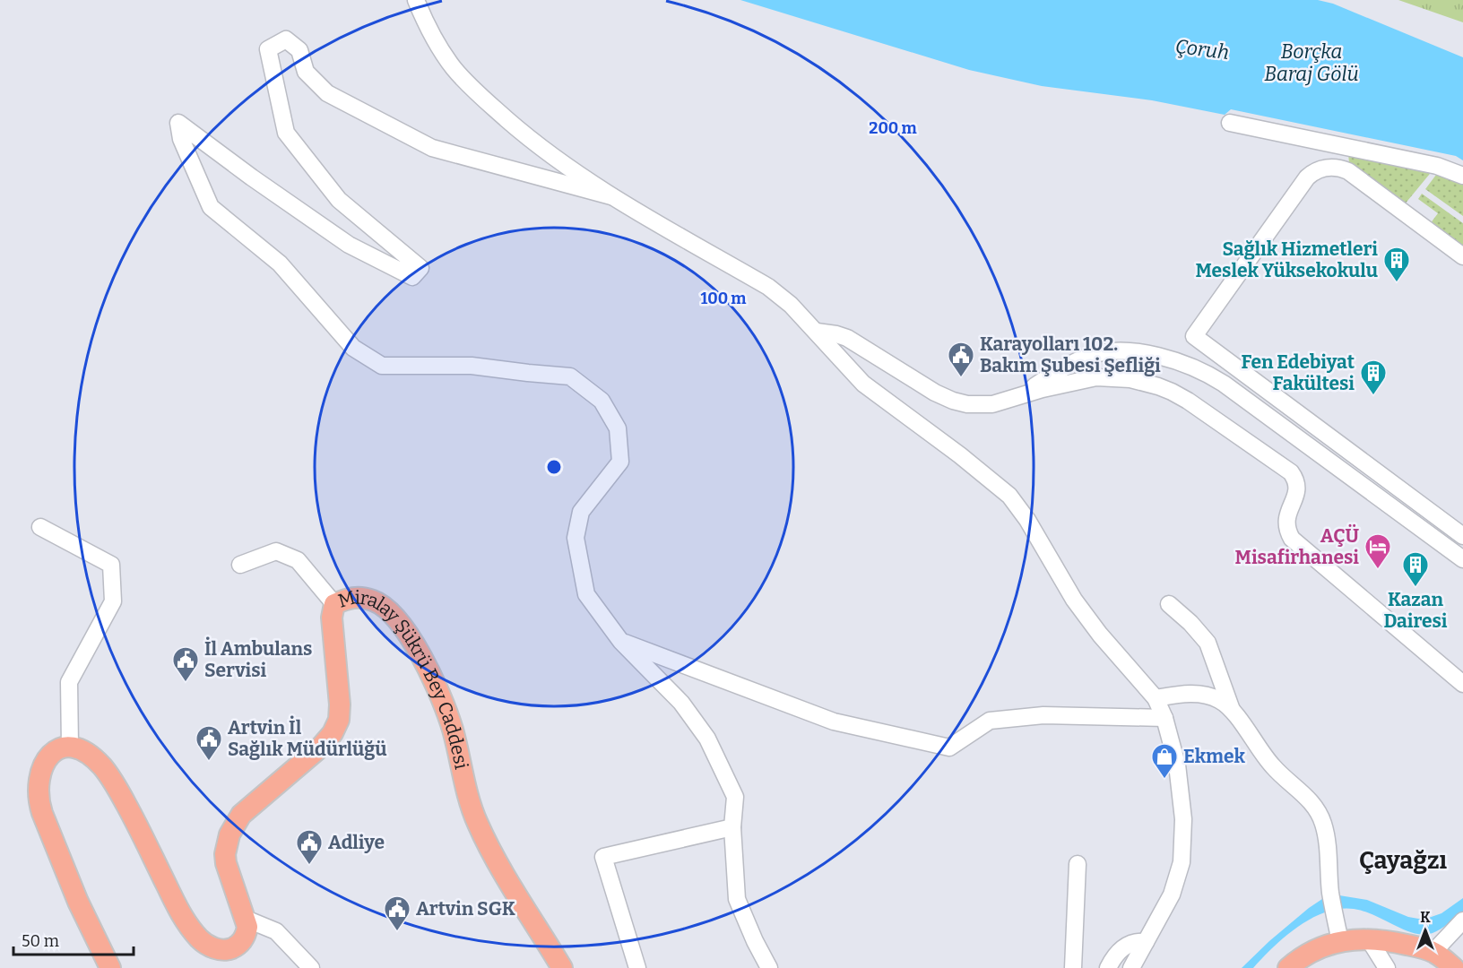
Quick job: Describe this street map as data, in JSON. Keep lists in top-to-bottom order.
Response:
{
  "streets": {
    "main road": ["Miralay Şükrü Bey Caddesi"]
  },
  "districts": ["Çayağzı"],
  "water": ["Çoruh", "Borçka Baraj Gölü"],
  "places": {
    "building": ["Sağlık Hizmetleri Meslek Yüksekokulu", "Fen Edebiyat Fakültesi", "Kazan Dairesi"],
    "public building": [
      "Karayolları 102. Bakım Şubesi Şefliği",
      "İl Ambulans Servisi",
      "Artvin İl Sağlık Müdürlüğü",
      "Adliye",
      "Artvin SGK"
    ],
    "hotel": ["AÇÜ Misafirhanesi"],
    "shop": ["Ekmek"]
  },
  "scale_bar": "50 m",
  "north": "top",
  "rings": ["200 m", "100 m"]
}
